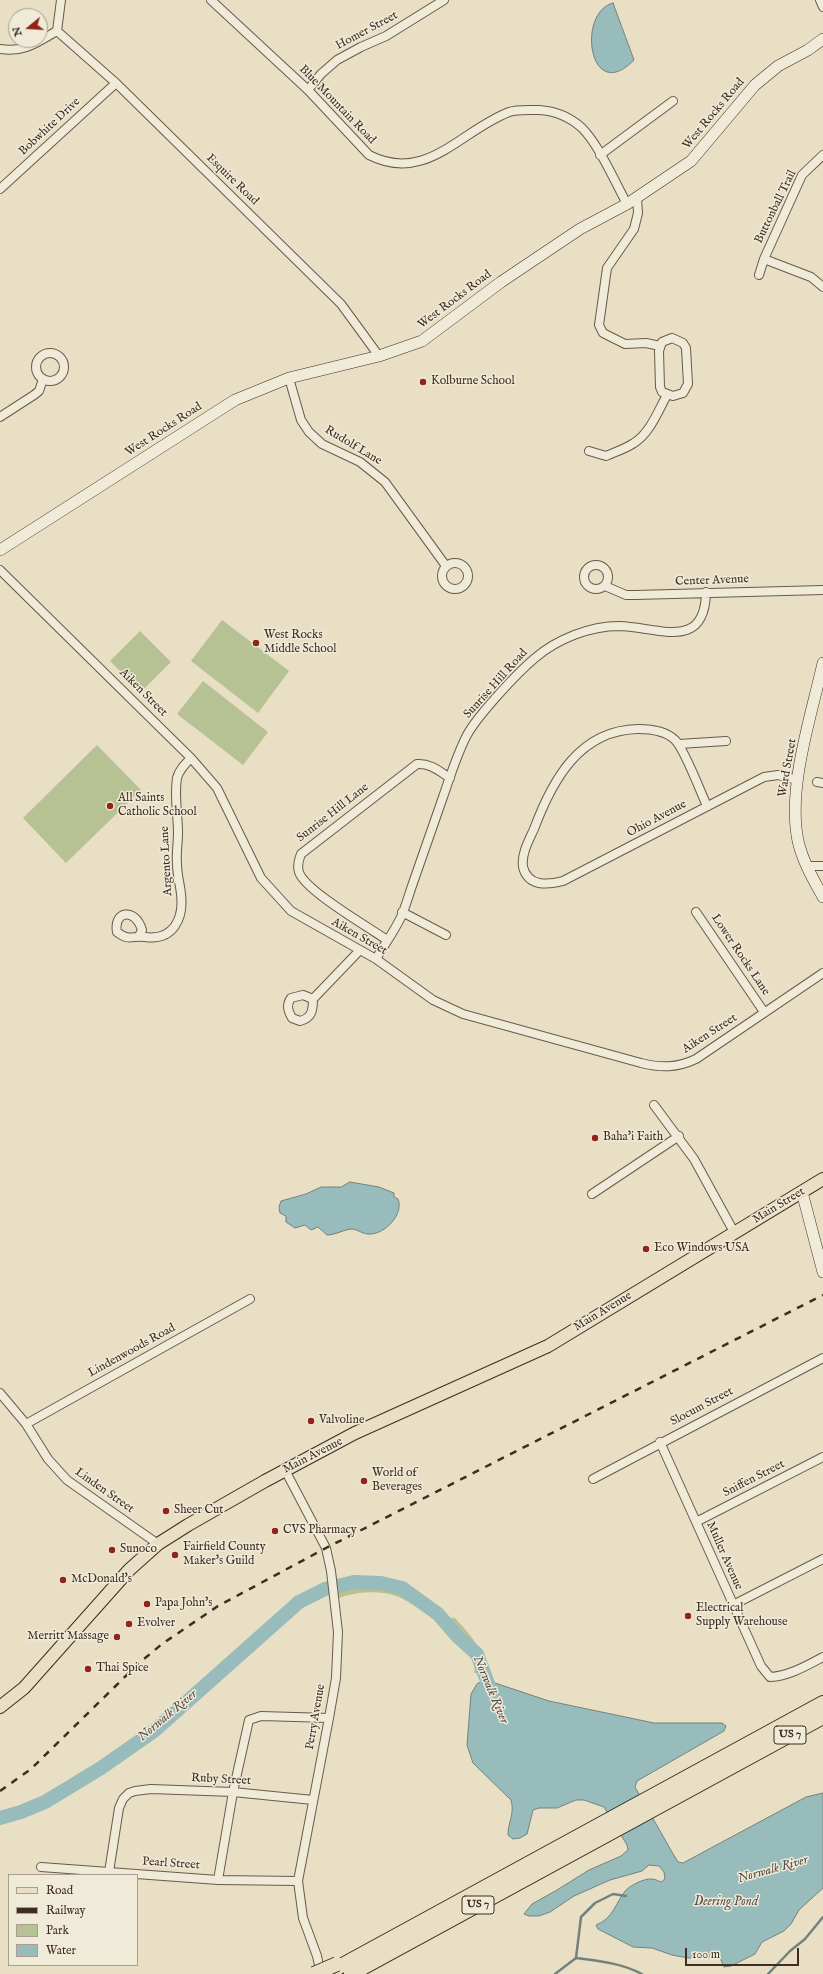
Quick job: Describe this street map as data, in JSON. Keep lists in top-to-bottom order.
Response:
{
  "streets": {
    "highway": ["US 7"],
    "main road": [
      "West Rocks Road",
      "Ward Street",
      "Main Street",
      "Main Avenue"
    ],
    "street": [
      "Homer Street",
      "Blue Mountain Road",
      "Bobwhite Drive",
      "Esquire Road",
      "Buttonball Trail",
      "Rudolf Lane",
      "Center Avenue",
      "Sunrise Hill Road",
      "Aiken Street",
      "Sunrise Hill Lane",
      "Ohio Avenue",
      "Argento Lane",
      "Lower Rocks Lane",
      "Lindenwoods Road",
      "Slocum Street",
      "Sniffen Street",
      "Linden Street",
      "Muller Avenue",
      "Perry Avenue",
      "Ruby Street",
      "Pearl Street"
    ]
  },
  "crossings": [
    ["Homer Street", "Blue Mountain Road"],
    ["Blue Mountain Road", "West Rocks Road"],
    ["West Rocks Road", "Esquire Road"],
    ["West Rocks Road", "Rudolf Lane"],
    ["Bobwhite Drive", "Esquire Road"],
    ["Center Avenue", "Sunrise Hill Road"],
    ["Sunrise Hill Road", "Aiken Street"],
    ["Sunrise Hill Road", "Sunrise Hill Lane"],
    ["Aiken Street", "Argento Lane"],
    ["Aiken Street", "Lower Rocks Lane"],
    ["Ward Street", "Ohio Avenue"],
    ["Main Street", "Main Avenue"],
    ["Main Avenue", "Linden Street"],
    ["Main Avenue", "Perry Avenue"],
    ["Lindenwoods Road", "Linden Street"],
    ["Slocum Street", "Muller Avenue"],
    ["Sniffen Street", "Muller Avenue"],
    ["Perry Avenue", "Ruby Street"],
    ["Perry Avenue", "Pearl Street"],
    ["Ruby Street", "Pearl Street"]
  ],
  "water": ["Norwalk River", "Deering Pond"],
  "places": [
    "Kolburne School",
    "West Rocks Middle School",
    "All Saints Catholic School",
    "Baha'i Faith",
    "Eco Windows USA",
    "Valvoline",
    "World of Beverages",
    "Sheer Cut",
    "CVS Pharmacy",
    "Sunoco",
    "Fairfield County Maker's Guild",
    "McDonald's",
    "Papa John's",
    "Electrical Supply Warehouse",
    "Evolver",
    "Merritt Massage",
    "Thai Spice"
  ],
  "legend": [
    "Road",
    "Railway",
    "Park",
    "Water"
  ],
  "scale_bar": "100 m",
  "north": "left"
}
